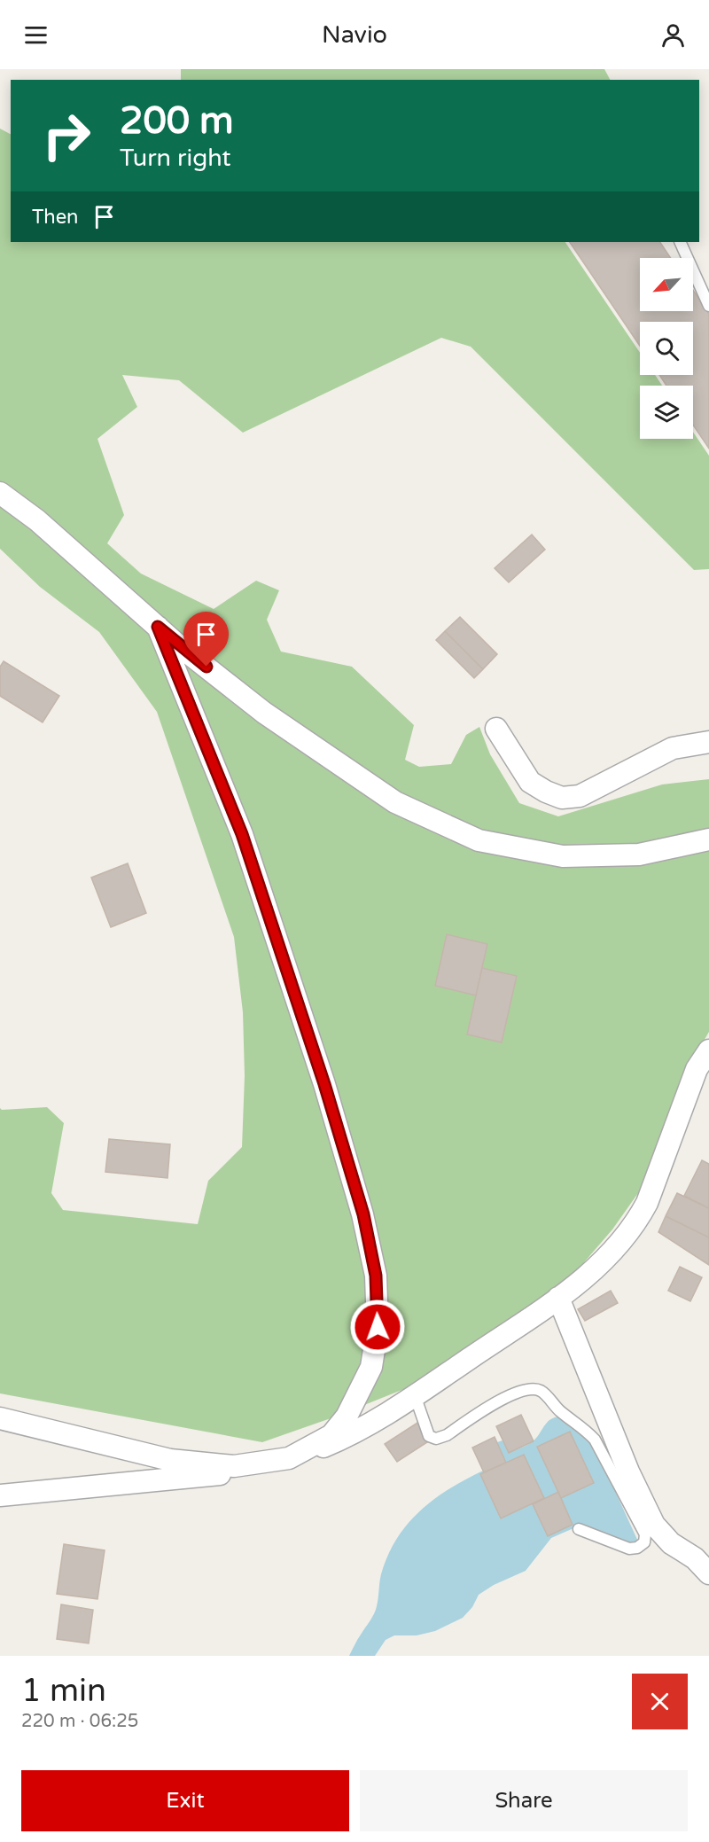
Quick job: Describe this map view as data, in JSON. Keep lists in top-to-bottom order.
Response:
{
  "north": "bottom left",
  "page": {
    "header": "Navio",
    "turn": ["200 m", "Turn right"],
    "then": "Then",
    "heading": ["1 min", "220 m · 06:25"],
    "buttons": ["Exit", "Share"]
  }
}
